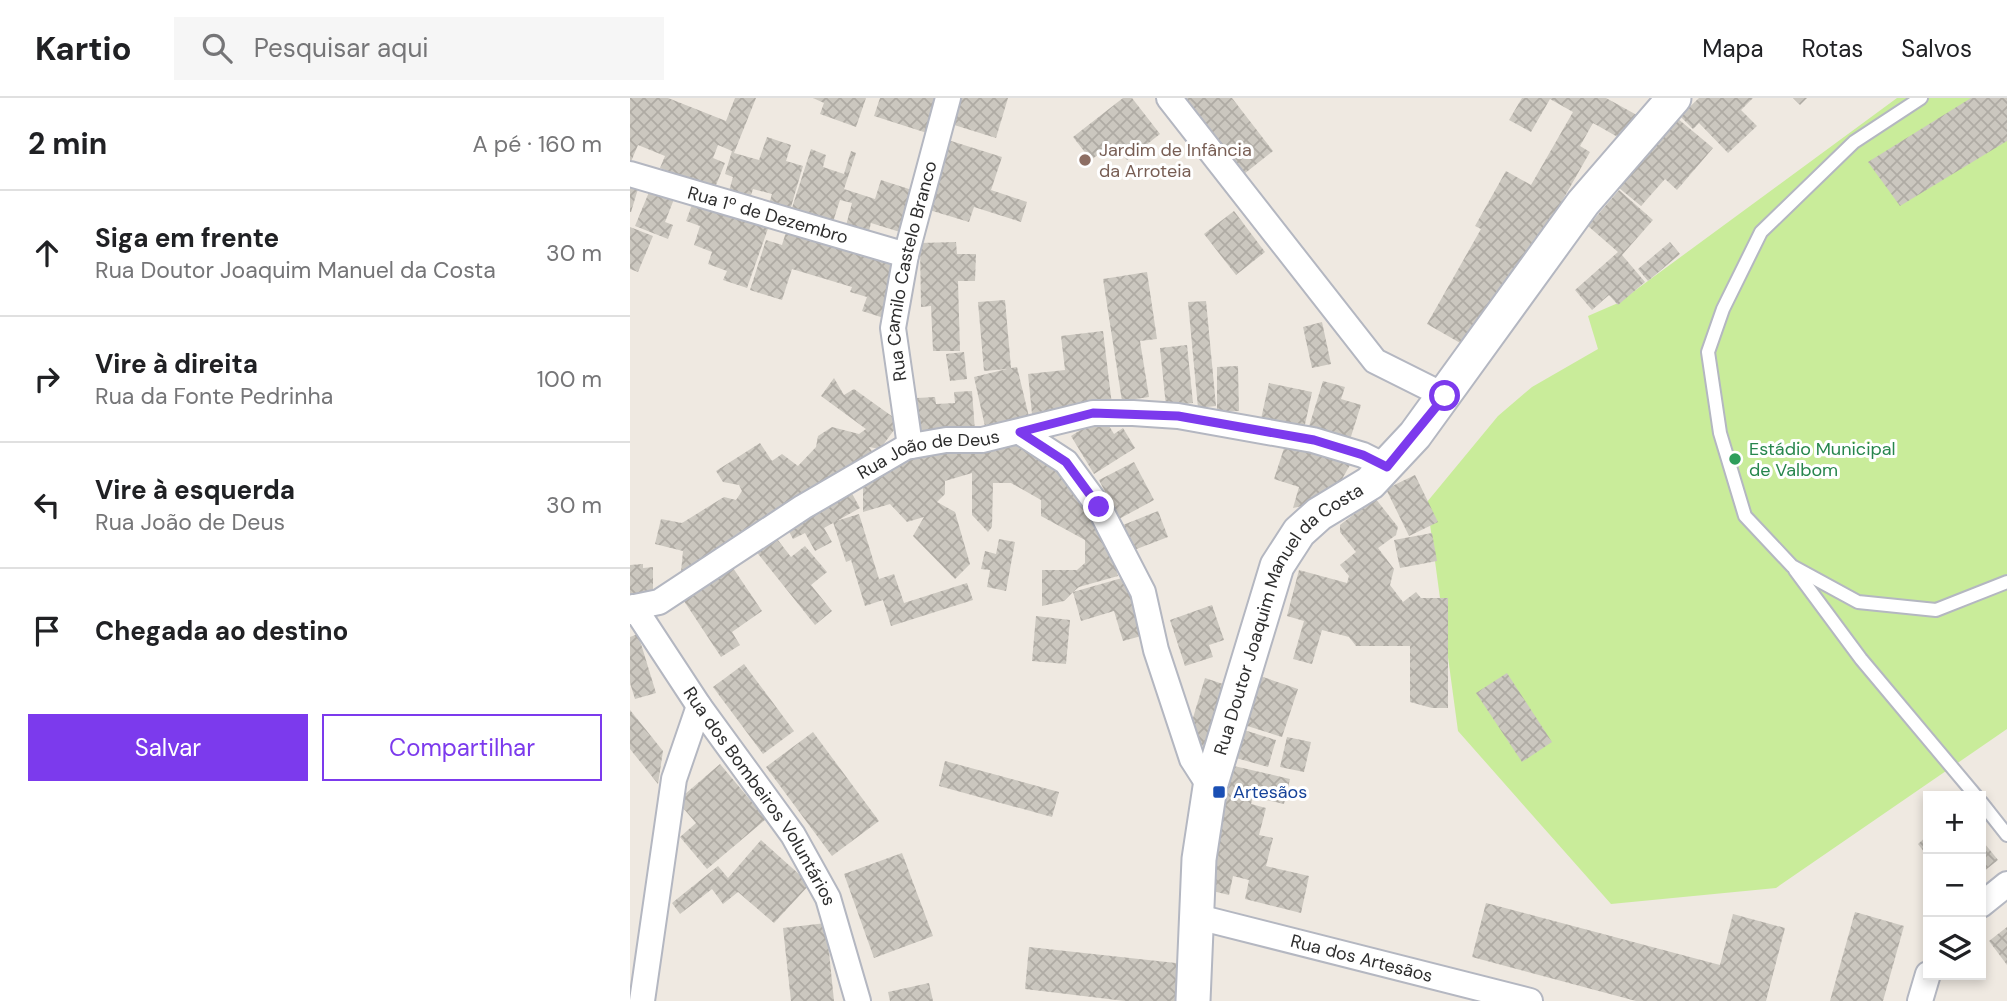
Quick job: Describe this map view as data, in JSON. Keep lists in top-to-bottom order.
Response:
{
  "streets": {
    "street": [
      "Rua 1º de Dezembro",
      "Rua Camilo Castelo Branco",
      "Rua João de Deus",
      "Rua Doutor Joaquim Manuel da Costa",
      "Rua dos Bombeiros Voluntários",
      "Rua dos Artesãos"
    ]
  },
  "crossings": [
    ["Rua 1º de Dezembro", "Rua Camilo Castelo Branco"],
    ["Rua Camilo Castelo Branco", "Rua João de Deus"],
    ["Rua João de Deus", "Rua Doutor Joaquim Manuel da Costa"],
    ["Rua João de Deus", "Rua dos Bombeiros Voluntários"],
    ["Rua Doutor Joaquim Manuel da Costa", "Rua dos Artesãos"]
  ],
  "places": {
    "other": ["Jardim de Infância da Arroteia", "Estádio Municipal de Valbom"],
    "transit": ["Artesãos"]
  },
  "page": {
    "header": "Kartio",
    "search": "Pesquisar aqui",
    "nav": ["Mapa", "Rotas", "Salvos"],
    "heading": ["2 min", "A pé · 160 m"],
    "list": [
      ["Siga em frente", "Rua Doutor Joaquim Manuel da Costa", "30 m"],
      ["Vire à direita", "Rua da Fonte Pedrinha", "100 m"],
      ["Vire à esquerda", "Rua João de Deus", "30 m"],
      "Chegada ao destino"
    ],
    "buttons": ["Salvar", "Compartilhar"],
    "map_buttons": ["+", "−"]
  }
}
